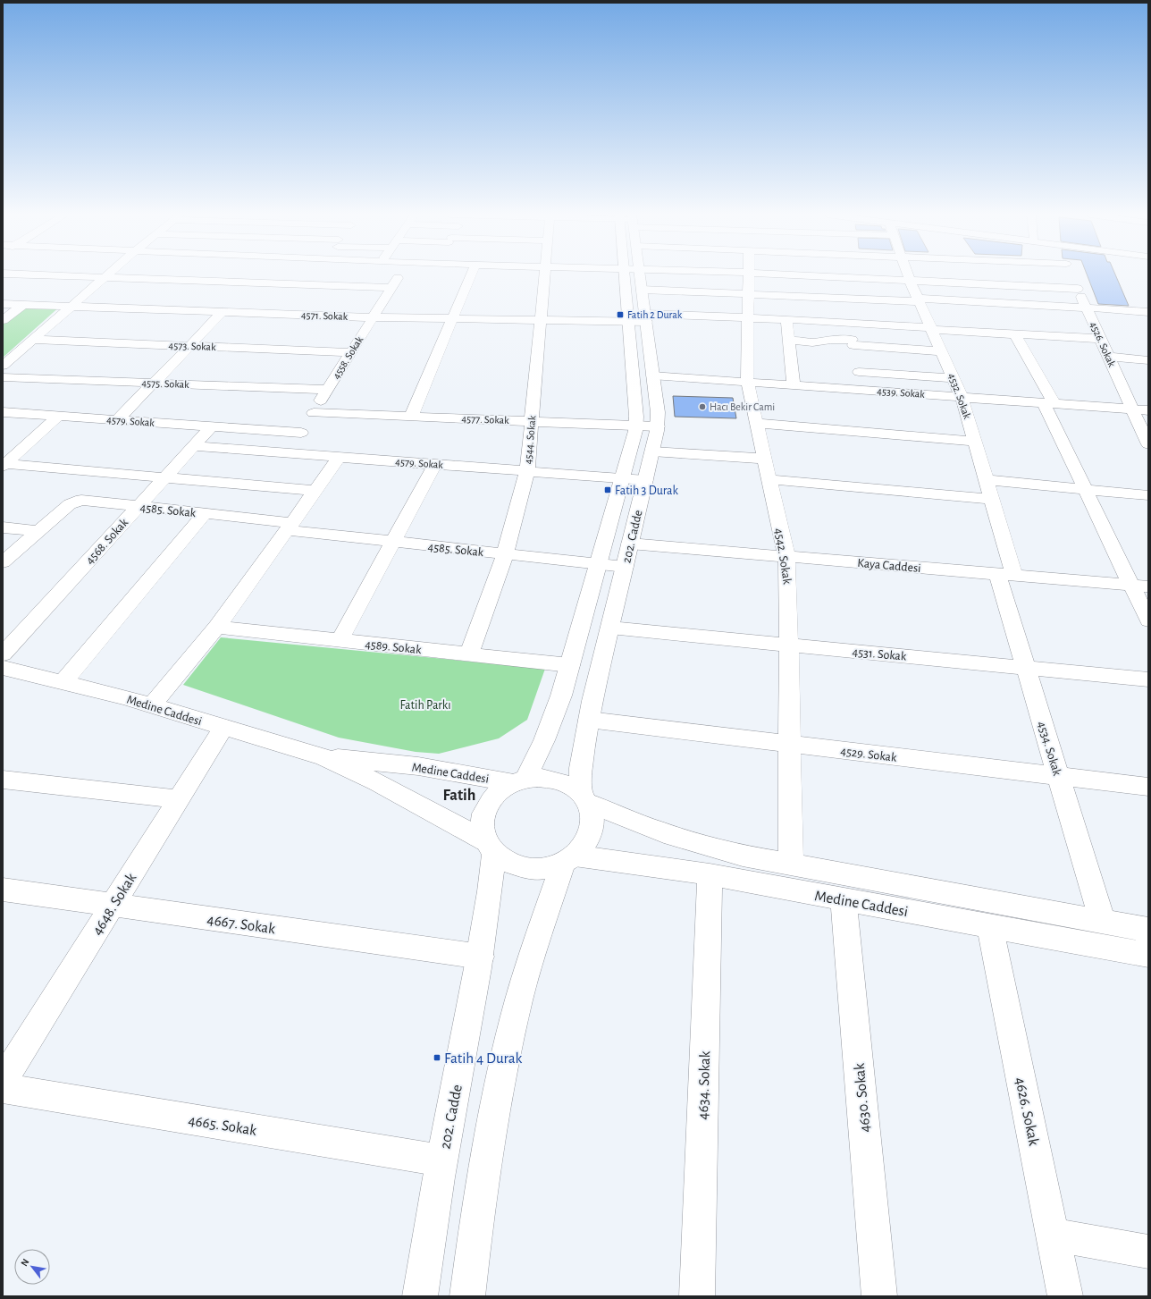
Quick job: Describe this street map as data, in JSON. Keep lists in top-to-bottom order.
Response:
{
  "streets": {
    "street": [
      "4571. Sokak",
      "4526. Sokak",
      "4573. Sokak",
      "4558. Sokak",
      "4575. Sokak",
      "4539. Sokak",
      "4532. Sokak",
      "4577. Sokak",
      "4579. Sokak",
      "4544. Sokak",
      "4585. Sokak",
      "202. Cadde",
      "4568. Sokak",
      "4542. Sokak",
      "Kaya Caddesi",
      "4589. Sokak",
      "4531. Sokak",
      "Medine Caddesi",
      "4534. Sokak",
      "4529. Sokak",
      "4648. Sokak",
      "4667. Sokak",
      "4634. Sokak",
      "4630. Sokak",
      "4626. Sokak",
      "4665. Sokak"
    ]
  },
  "crossings": [
    ["4571. Sokak", "4526. Sokak"],
    ["4571. Sokak", "4558. Sokak"],
    ["4571. Sokak", "4532. Sokak"],
    ["4571. Sokak", "4544. Sokak"],
    ["4571. Sokak", "202. Cadde"],
    ["4571. Sokak", "4542. Sokak"],
    ["4526. Sokak", "4539. Sokak"],
    ["4573. Sokak", "4558. Sokak"],
    ["4558. Sokak", "4575. Sokak"],
    ["4558. Sokak", "4577. Sokak"],
    ["4558. Sokak", "4579. Sokak"],
    ["4539. Sokak", "4532. Sokak"],
    ["4539. Sokak", "202. Cadde"],
    ["4539. Sokak", "4542. Sokak"],
    ["4532. Sokak", "Kaya Caddesi"],
    ["4532. Sokak", "4534. Sokak"],
    ["4577. Sokak", "4544. Sokak"],
    ["4577. Sokak", "202. Cadde"],
    ["4579. Sokak", "4544. Sokak"],
    ["4579. Sokak", "202. Cadde"],
    ["4579. Sokak", "4568. Sokak"],
    ["4544. Sokak", "4585. Sokak"],
    ["4544. Sokak", "4589. Sokak"],
    ["4585. Sokak", "202. Cadde"],
    ["4585. Sokak", "4568. Sokak"],
    ["202. Cadde", "Kaya Caddesi"],
    ["202. Cadde", "4589. Sokak"],
    ["202. Cadde", "4531. Sokak"],
    ["202. Cadde", "Medine Caddesi"],
    ["202. Cadde", "4529. Sokak"],
    ["202. Cadde", "4667. Sokak"],
    ["202. Cadde", "4665. Sokak"],
    ["4542. Sokak", "Kaya Caddesi"],
    ["4542. Sokak", "4531. Sokak"],
    ["4542. Sokak", "Medine Caddesi"],
    ["4542. Sokak", "4529. Sokak"],
    ["Kaya Caddesi", "4534. Sokak"],
    ["4531. Sokak", "4534. Sokak"],
    ["Medine Caddesi", "4534. Sokak"],
    ["Medine Caddesi", "4648. Sokak"],
    ["Medine Caddesi", "4634. Sokak"],
    ["Medine Caddesi", "4630. Sokak"],
    ["Medine Caddesi", "4626. Sokak"],
    ["4534. Sokak", "4529. Sokak"],
    ["4648. Sokak", "4667. Sokak"]
  ],
  "districts": ["Fatih"],
  "parks": ["Fatih Parkı"],
  "places": {
    "transit": ["Fatih 2 Durak", "Fatih 3 Durak", "Fatih 4 Durak"],
    "other": ["Hacı Bekir Cami"]
  },
  "north": "top left"
}
